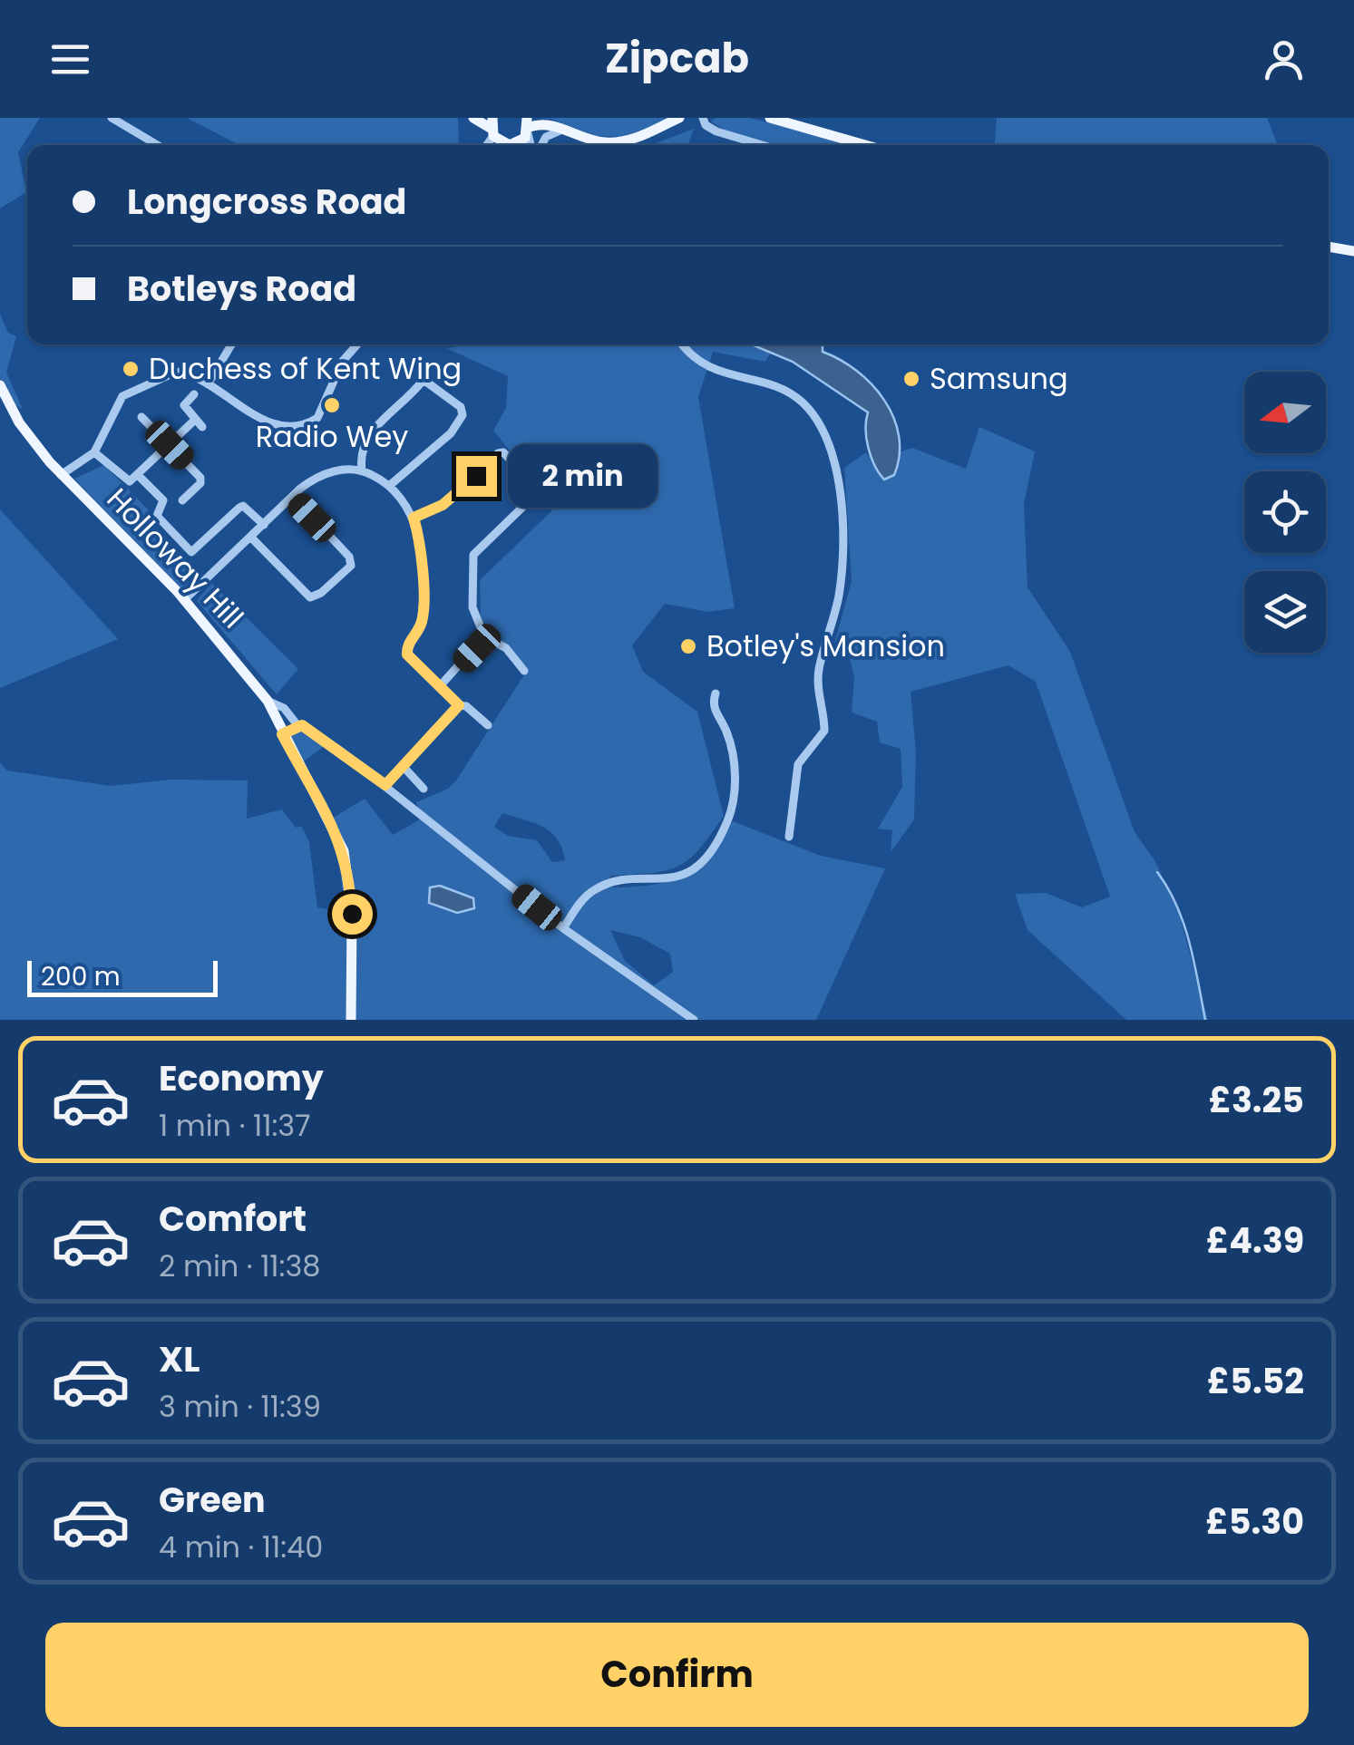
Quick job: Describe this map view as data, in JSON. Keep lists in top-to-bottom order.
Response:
{
  "streets": {
    "main road": ["Holloway Hill"]
  },
  "places": [
    "Duchess of Kent Wing",
    "Samsung",
    "Radio Wey",
    "Botley's Mansion"
  ],
  "scale_bar": "200 m",
  "north": "left",
  "page": {
    "header": "Zipcab",
    "banner": ["Longcross Road", "Botleys Road"],
    "bubble": "2 min",
    "scale": "200 m",
    "list": [
      {
        "name": "Economy",
        "note": "1 min · 11:37",
        "value": "£3.25"
      },
      {
        "name": "Comfort",
        "note": "2 min · 11:38",
        "value": "£4.39"
      },
      {
        "name": "XL",
        "note": "3 min · 11:39",
        "value": "£5.52"
      },
      {
        "name": "Green",
        "note": "4 min · 11:40",
        "value": "£5.30"
      }
    ],
    "buttons": "Confirm"
  }
}
